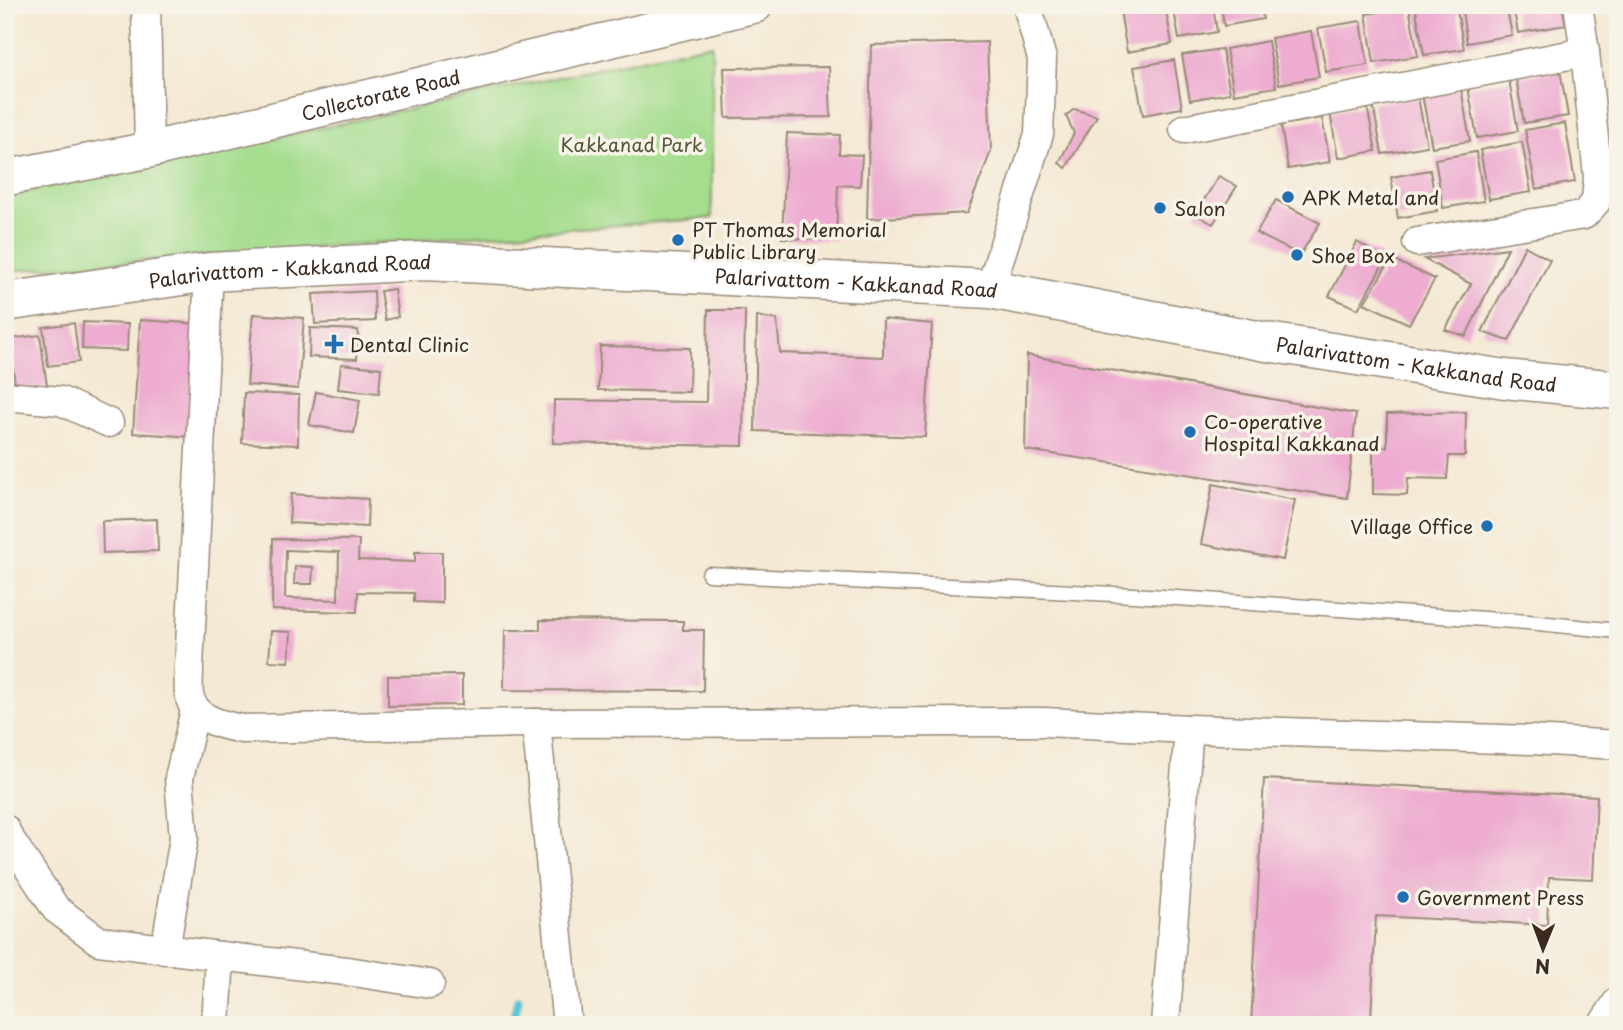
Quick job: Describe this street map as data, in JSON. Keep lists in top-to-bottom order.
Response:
{
  "streets": {
    "main road": ["Palarivattom - Kakkanad Road"],
    "street": ["Collectorate Road"]
  },
  "parks": ["Kakkanad Park"],
  "places": {
    "other": [
      "APK Metal and",
      "Salon",
      "PT Thomas Memorial Public Library",
      "Shoe Box",
      "Co-operative Hospital Kakkanad",
      "Village Office",
      "Government Press"
    ],
    "health": ["Dental Clinic"]
  },
  "north": "bottom"
}
